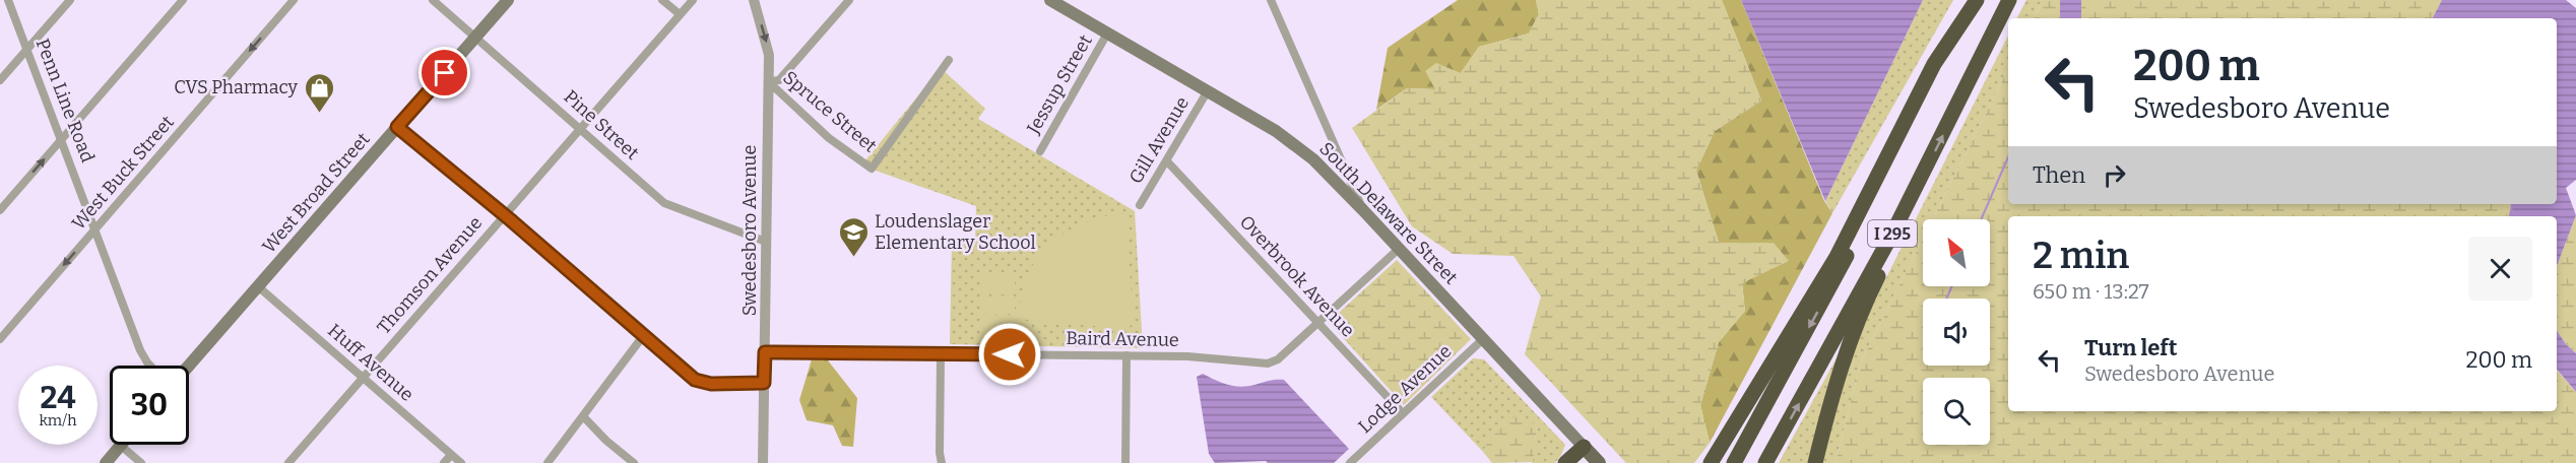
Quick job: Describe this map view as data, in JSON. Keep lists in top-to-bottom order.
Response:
{
  "streets": {
    "highway": ["I 295"],
    "main road": ["West Broad Street", "South Delaware Street"],
    "street": [
      "Jessup Street",
      "Penn Line Road",
      "Spruce Street",
      "Pine Street",
      "Gill Avenue",
      "West Buck Street",
      "Swedesboro Avenue",
      "Thomson Avenue",
      "Overbrook Avenue",
      "Baird Avenue",
      "Huff Avenue",
      "Lodge Avenue"
    ]
  },
  "crossings": [
    ["Jessup Street", "South Delaware Street"],
    ["Penn Line Road", "West Buck Street"],
    ["Spruce Street", "Swedesboro Avenue"],
    ["Pine Street", "West Broad Street"],
    ["Pine Street", "Swedesboro Avenue"],
    ["Pine Street", "Thomson Avenue"],
    ["Gill Avenue", "South Delaware Street"],
    ["Gill Avenue", "Overbrook Avenue"],
    ["West Broad Street", "Huff Avenue"],
    ["South Delaware Street", "Baird Avenue"],
    ["South Delaware Street", "Lodge Avenue"],
    ["Swedesboro Avenue", "Baird Avenue"],
    ["Thomson Avenue", "Huff Avenue"],
    ["Overbrook Avenue", "Baird Avenue"],
    ["Overbrook Avenue", "Lodge Avenue"]
  ],
  "one_way": ["West Buck Street"],
  "places": {
    "shop": ["CVS Pharmacy"],
    "school or university": ["Loudenslager Elementary School"]
  },
  "north": "top left",
  "page": {
    "turn": ["200 m", "Swedesboro Avenue"],
    "then": "Then",
    "heading": ["2 min", "650 m · 13:27"],
    "list": [
      {
        "name": "Turn left",
        "note": "Swedesboro Avenue",
        "value": "200 m"
      }
    ],
    "speed": "24 km/h",
    "limit": "30"
  }
}
